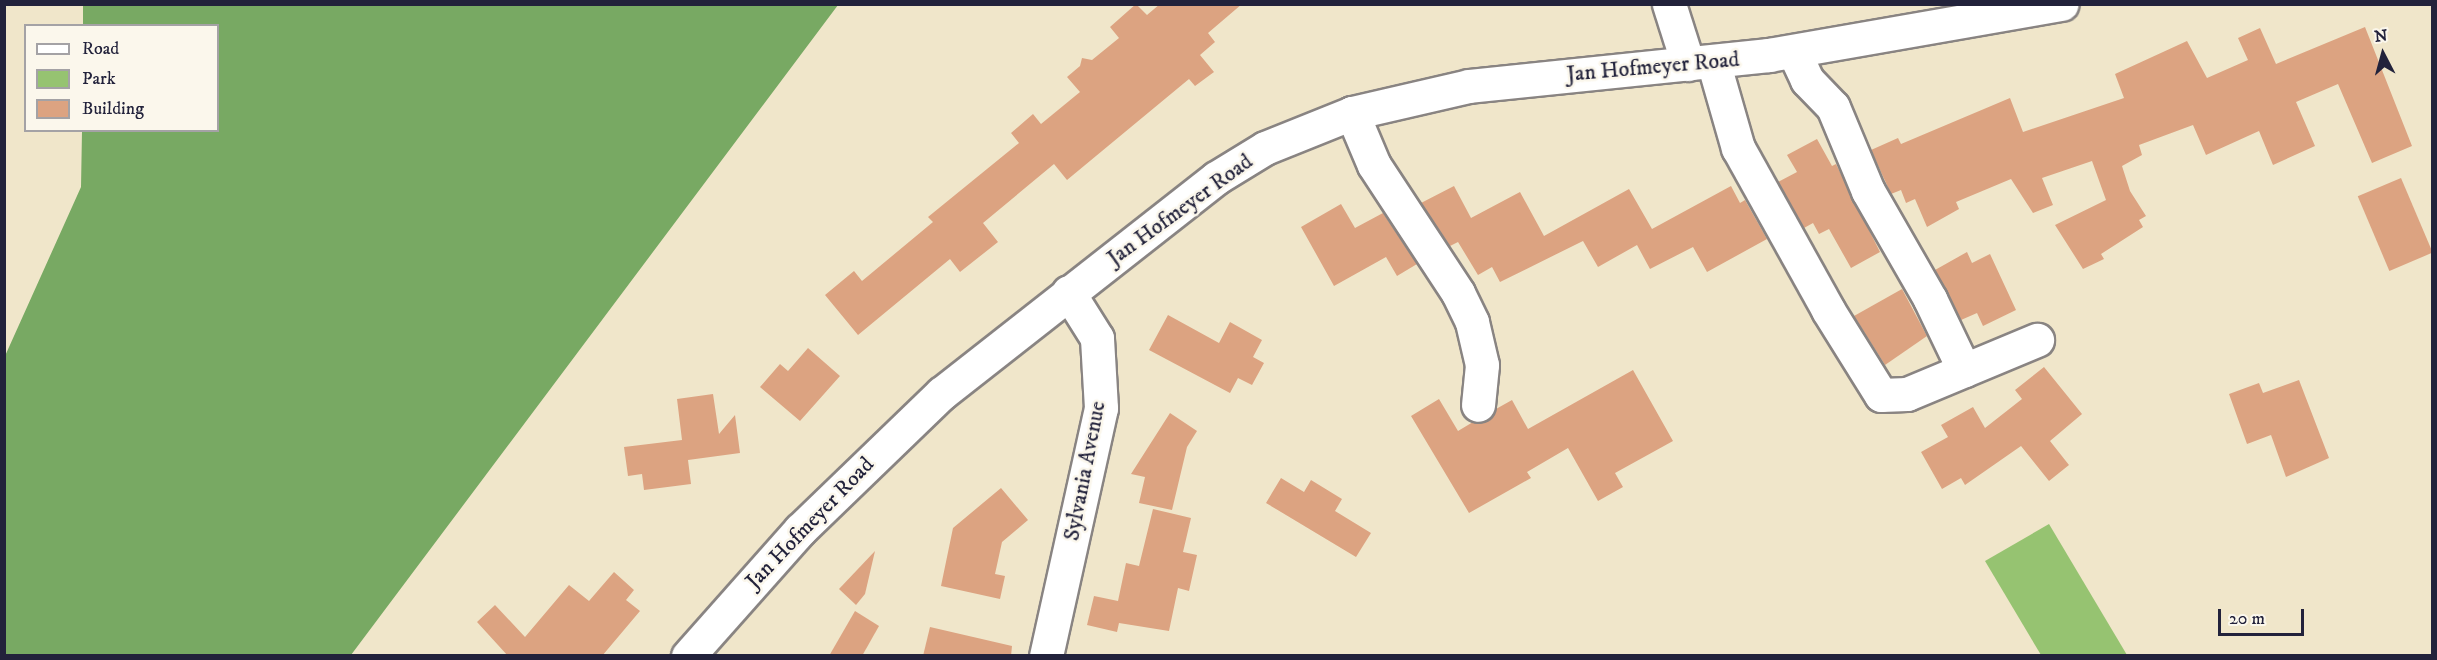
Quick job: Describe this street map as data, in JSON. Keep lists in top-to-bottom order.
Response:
{
  "streets": {
    "street": ["Jan Hofmeyer Road", "Sylvania Avenue"]
  },
  "crossings": [
    ["Jan Hofmeyer Road", "Sylvania Avenue"]
  ],
  "legend": ["Road", "Park", "Building"],
  "scale_bar": "20 m",
  "north": "top"
}
